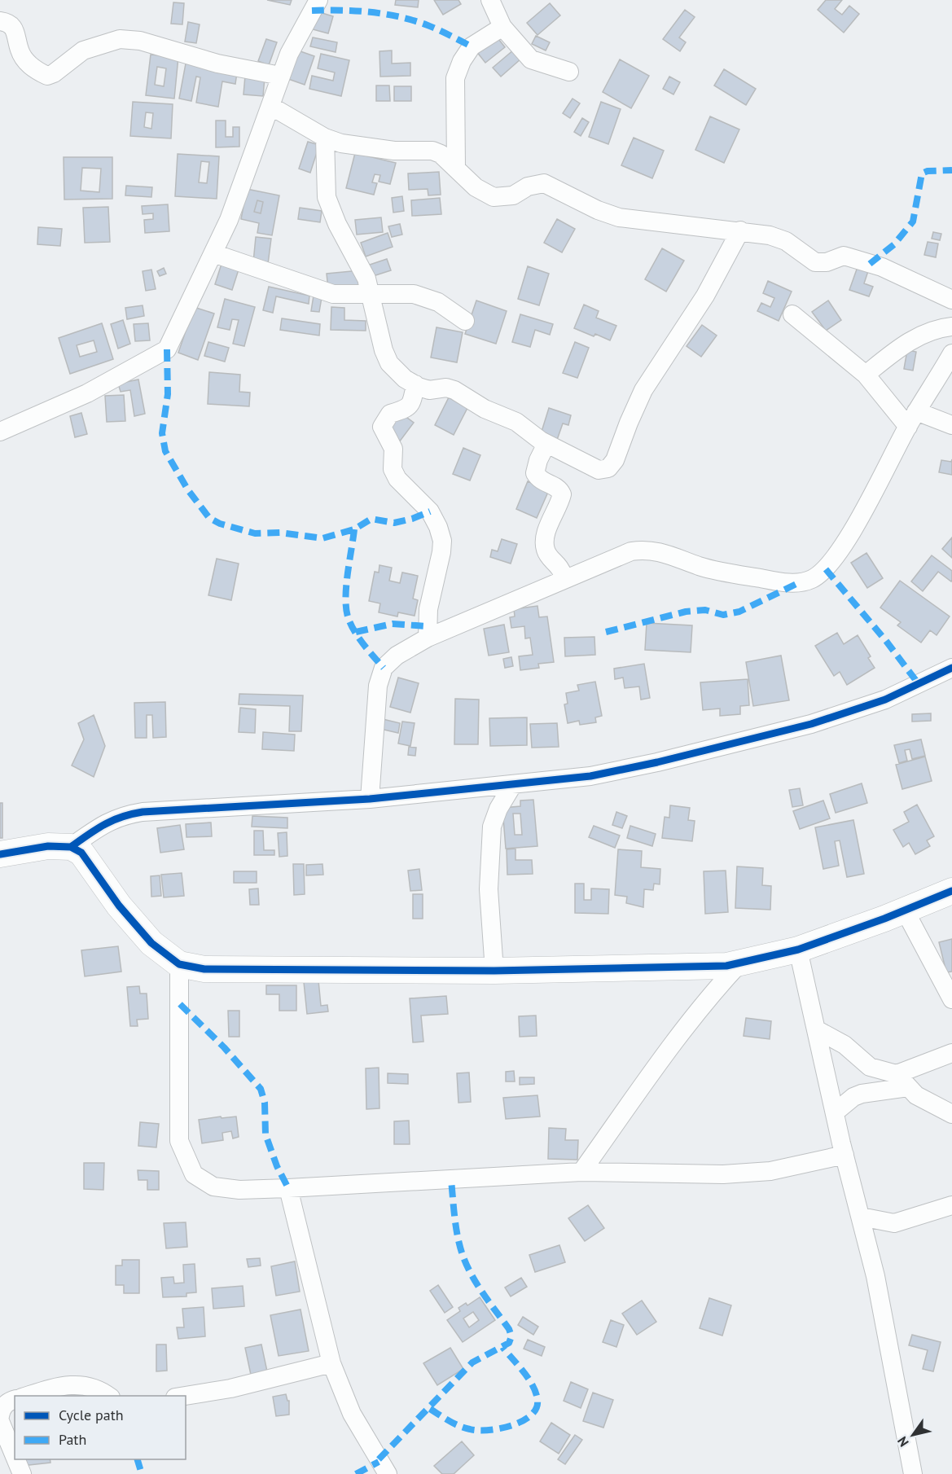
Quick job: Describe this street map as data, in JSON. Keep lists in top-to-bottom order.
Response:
{
  "legend": ["Cycle path", "Path"],
  "north": "bottom left"
}
